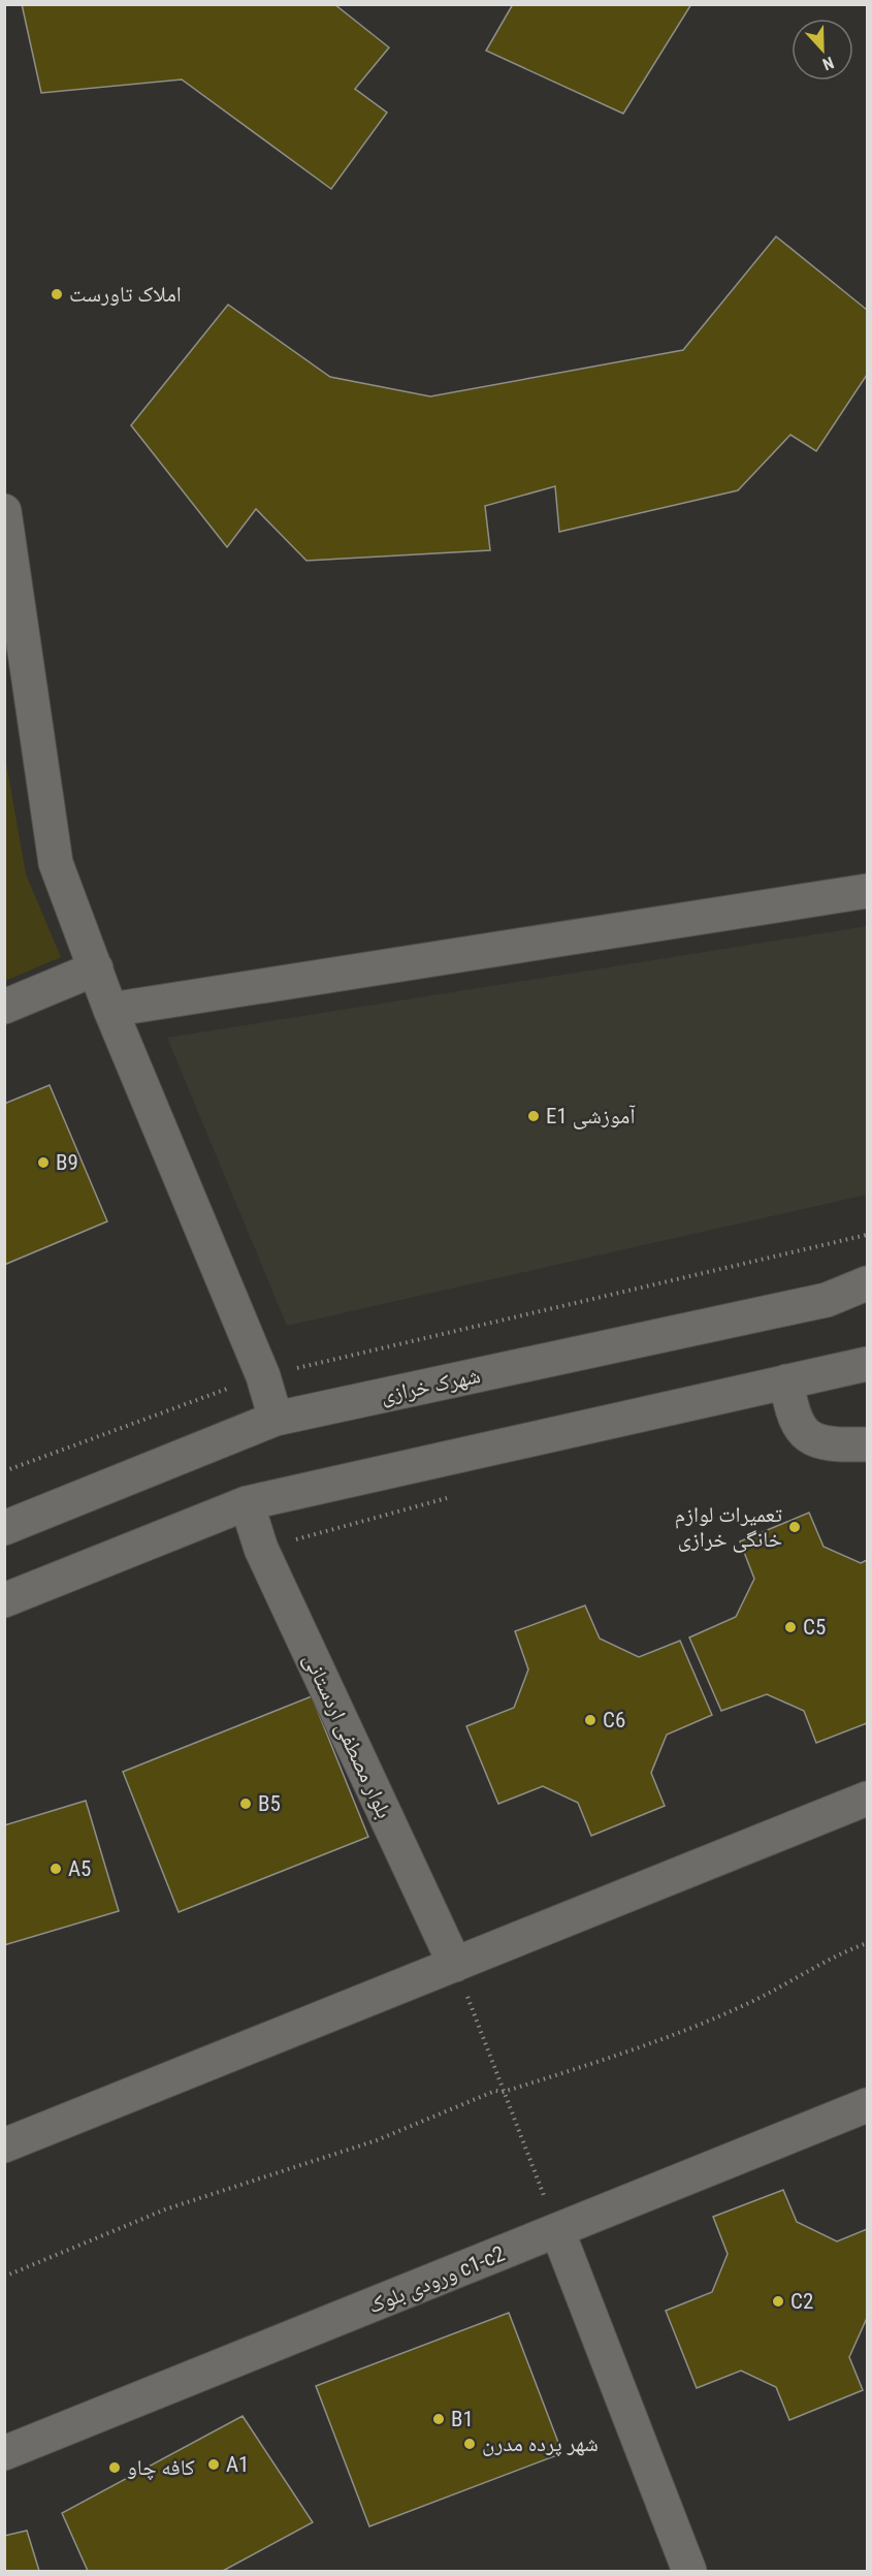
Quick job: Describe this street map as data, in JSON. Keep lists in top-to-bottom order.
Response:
{
  "streets": {
    "street": ["شهرک خرازی", "بلوار مصطفی اردستانی", "ورودی بلوک c1-c2"]
  },
  "places": [
    "املاک تاورست",
    "E1 آموزشی",
    "B9",
    "تعمیرات لوازم خانگی خرازی",
    "C5",
    "C6",
    "B5",
    "A5",
    "C2",
    "B1",
    "شهر پرده مدرن",
    "A1",
    "کافه چاو"
  ],
  "north": "bottom"
}
